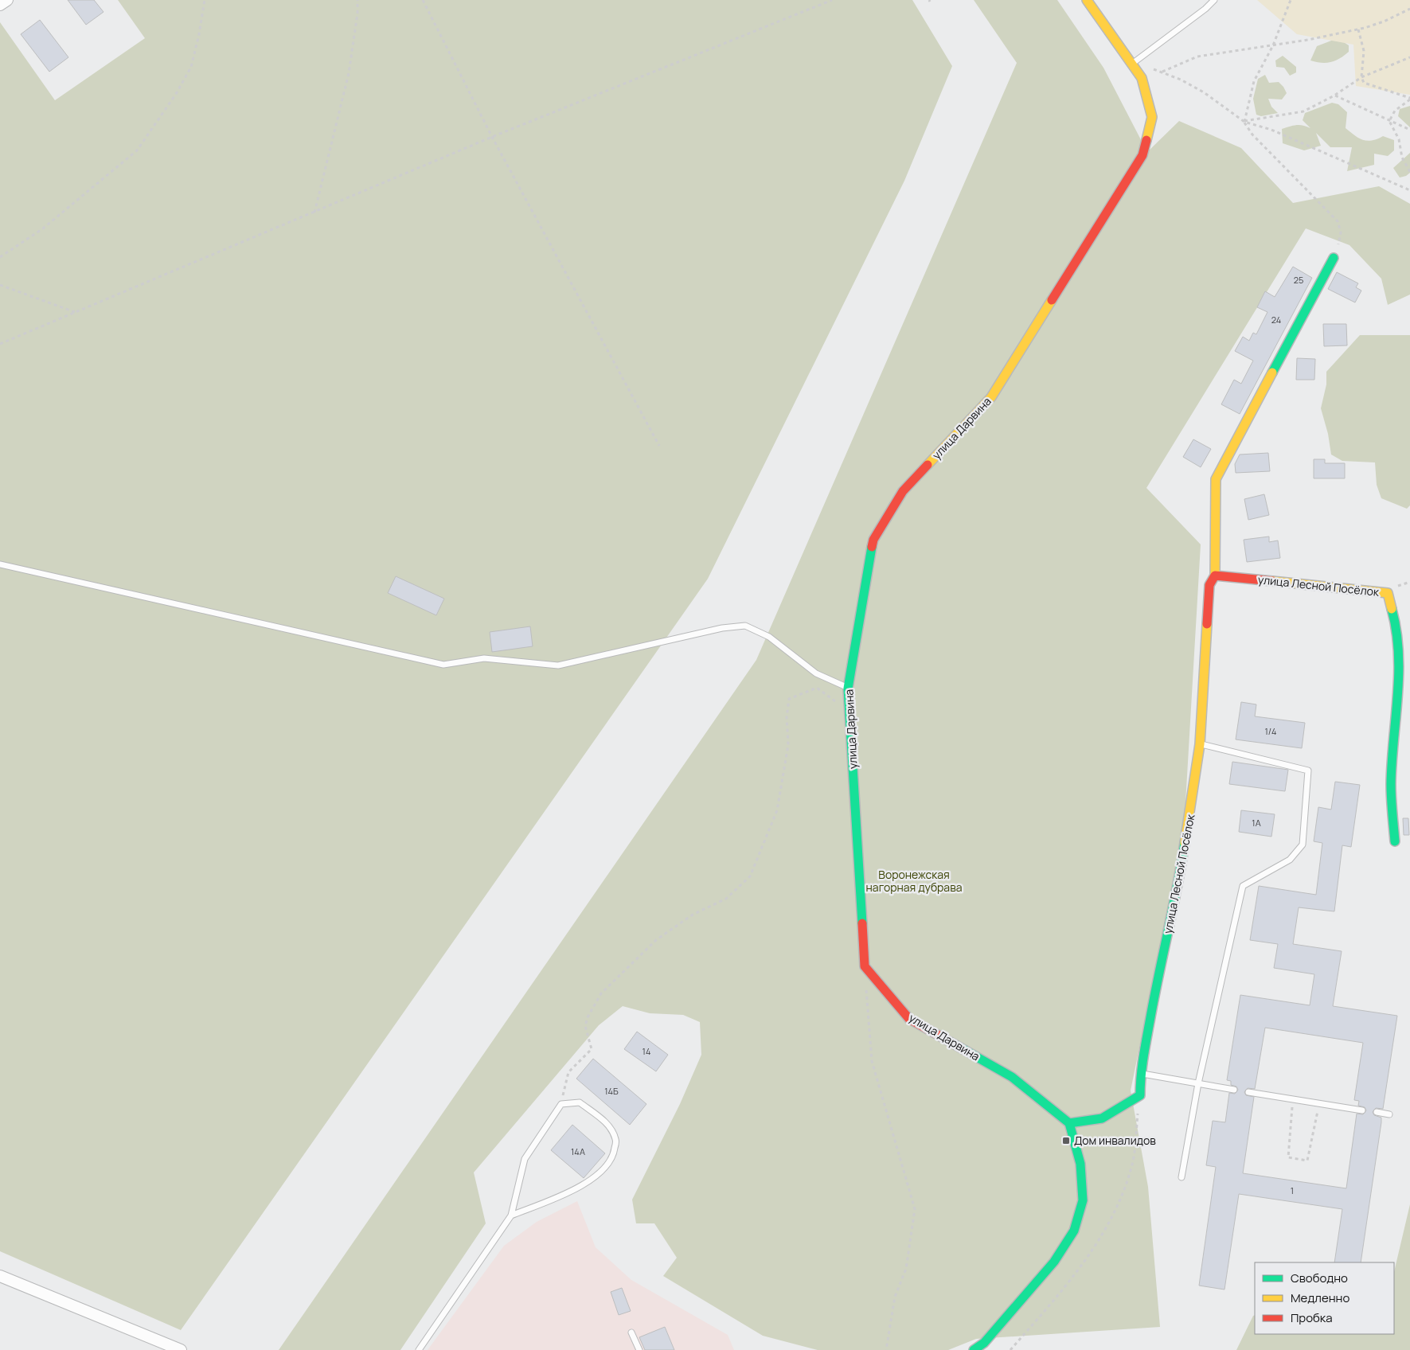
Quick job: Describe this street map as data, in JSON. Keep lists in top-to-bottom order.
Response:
{
  "streets": {
    "street": ["улица Дарвина", "улица Лесной Посёлок"]
  },
  "parks": ["Воронежская нагорная дубрава"],
  "places": {
    "transit": ["Дом инвалидов"]
  },
  "house_numbers": [
    "25",
    "24",
    "1/4",
    "1А",
    "14",
    "14Б",
    "14А",
    "1"
  ],
  "legend": ["Свободно", "Медленно", "Пробка"]
}
